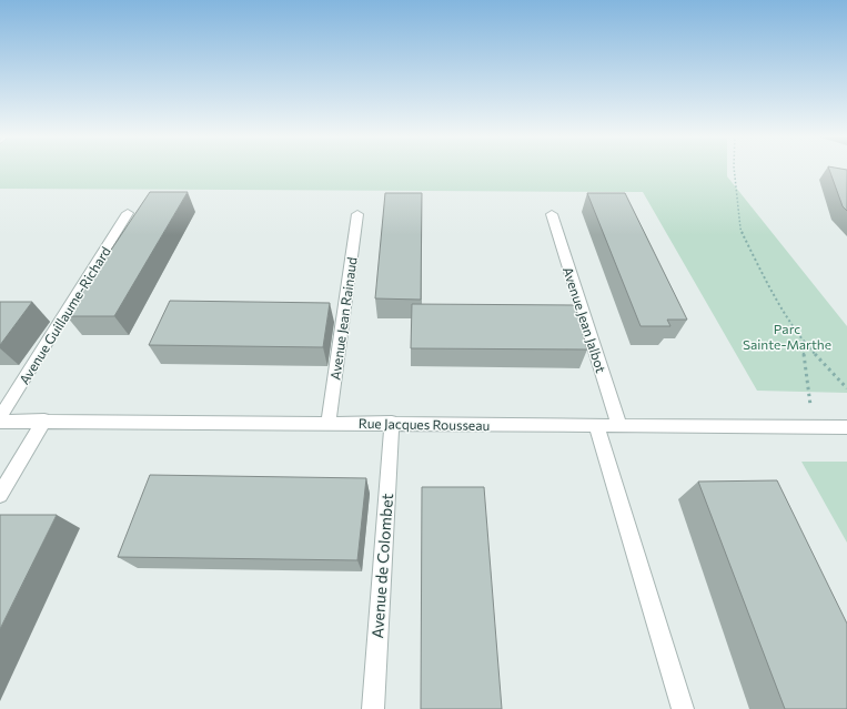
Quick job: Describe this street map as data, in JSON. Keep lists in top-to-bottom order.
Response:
{
  "streets": {
    "street": [
      "Avenue Guillaume-Richard",
      "Avenue Jean Rainaud",
      "Avenue Jean Jalbot",
      "Rue Jacques Rousseau",
      "Avenue de Colombet"
    ]
  },
  "crossings": [
    ["Avenue Jean Rainaud", "Rue Jacques Rousseau"],
    ["Avenue Jean Jalbot", "Rue Jacques Rousseau"],
    ["Rue Jacques Rousseau", "Avenue de Colombet"]
  ],
  "parks": ["Parc Sainte-Marthe"]
}
